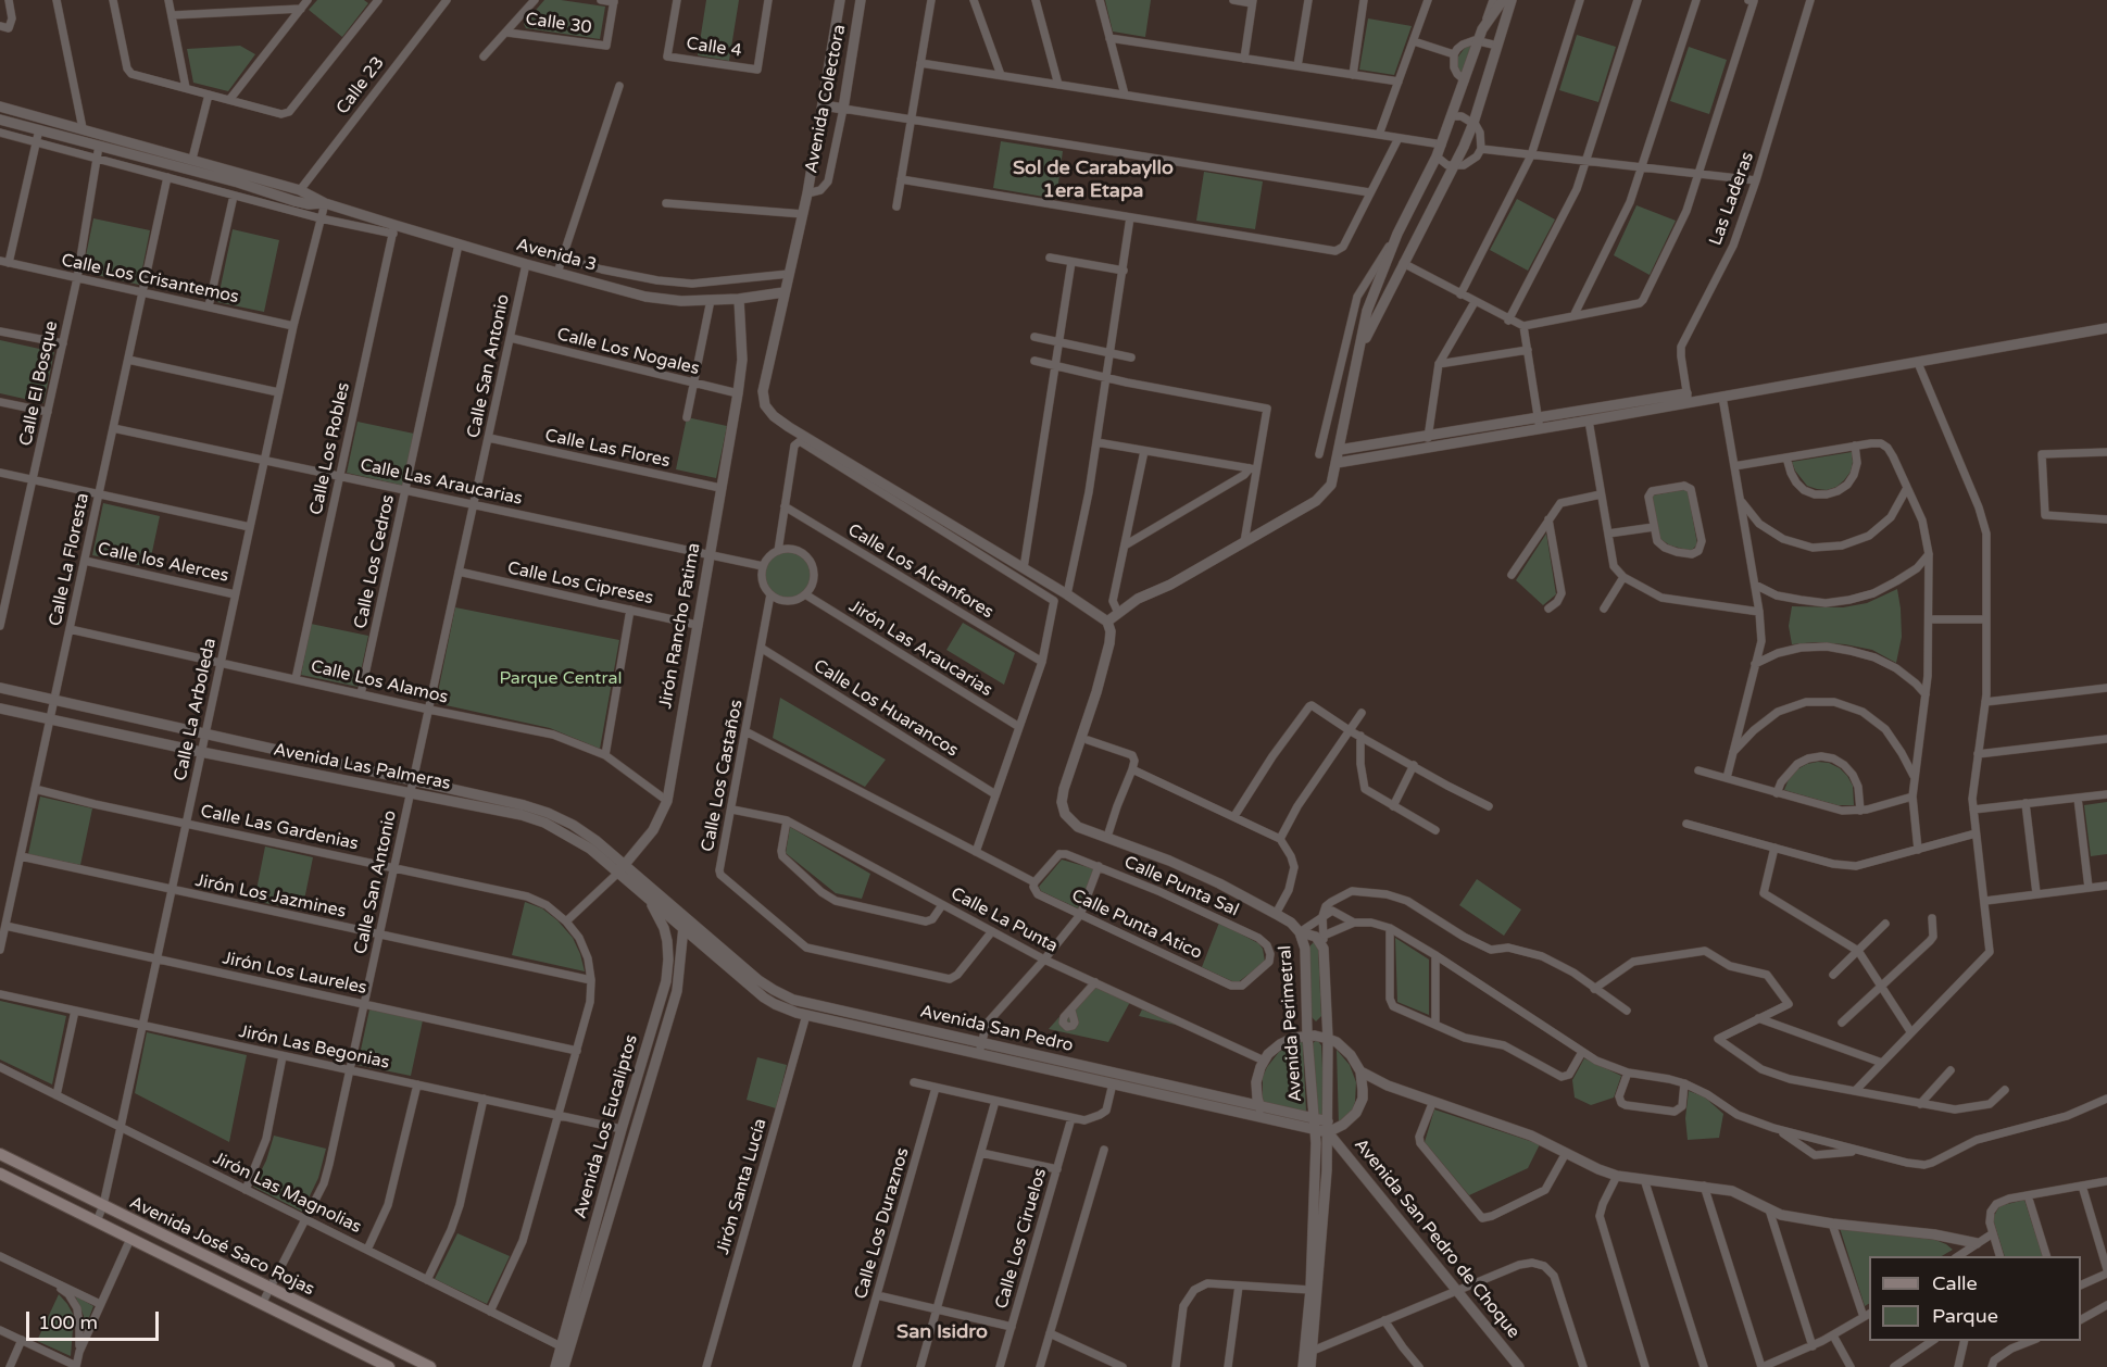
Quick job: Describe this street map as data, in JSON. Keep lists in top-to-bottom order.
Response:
{
  "streets": {
    "main road": ["Avenida José Saco Rojas"],
    "street": [
      "Calle 30",
      "Calle 4",
      "Calle 23",
      "Avenida Colectora",
      "Las Laderas",
      "Avenida 3",
      "Calle Los Crisantemos",
      "Calle Los Nogales",
      "Calle San Antonio",
      "Calle El Bosque",
      "Calle Los Robles",
      "Calle Las Flores",
      "Calle Las Araucarias",
      "Calle La Floresta",
      "Calle Los Cedros",
      "Calle los Alerces",
      "Calle Los Alcanfores",
      "Calle Los Cipreses",
      "Jirón Rancho Fatima",
      "Jirón Las Araucarias",
      "Calle Los Alamos",
      "Calle Los Huarancos",
      "Calle La Arboleda",
      "Avenida Las Palmeras",
      "Calle Los Castaños",
      "Calle Las Gardenias",
      "Calle Punta Sal",
      "Jirón Los Jazmines",
      "Calle La Punta",
      "Calle Punta Atico",
      "Jirón Los Laureles",
      "Avenida Perimetral",
      "Avenida San Pedro",
      "Jirón Las Begonias",
      "Avenida Los Eucaliptos",
      "Jirón Santa Lucía",
      "Jirón Las Magnolias",
      "Calle Los Duraznos",
      "Calle Los Ciruelos",
      "Avenida San Pedro de Choque"
    ]
  },
  "crossings": [
    ["Calle 23", "Avenida 3"],
    ["Avenida Colectora", "Avenida 3"],
    ["Avenida 3", "Calle San Antonio"],
    ["Avenida 3", "Calle El Bosque"],
    ["Avenida 3", "Calle Los Robles"],
    ["Avenida 3", "Calle Los Cedros"],
    ["Avenida 3", "Jirón Rancho Fatima"],
    ["Avenida 3", "Calle La Arboleda"],
    ["Calle Los Crisantemos", "Calle El Bosque"],
    ["Calle Los Crisantemos", "Calle La Floresta"],
    ["Calle Los Crisantemos", "Calle La Arboleda"],
    ["Calle Los Nogales", "Calle San Antonio"],
    ["Calle Los Nogales", "Jirón Rancho Fatima"],
    ["Calle San Antonio", "Calle Las Flores"],
    ["Calle San Antonio", "Calle Las Araucarias"],
    ["Calle San Antonio", "Calle Los Cipreses"],
    ["Calle San Antonio", "Calle Los Alamos"],
    ["Calle San Antonio", "Avenida Las Palmeras"],
    ["Calle San Antonio", "Calle Las Gardenias"],
    ["Calle San Antonio", "Jirón Los Jazmines"],
    ["Calle San Antonio", "Jirón Los Laureles"],
    ["Calle San Antonio", "Jirón Las Begonias"],
    ["Calle San Antonio", "Jirón Las Magnolias"],
    ["Calle San Antonio", "Avenida José Saco Rojas"],
    ["Calle Los Robles", "Calle Las Araucarias"],
    ["Calle Los Robles", "Calle Los Alamos"],
    ["Calle Las Flores", "Jirón Rancho Fatima"],
    ["Calle Las Araucarias", "Calle La Floresta"],
    ["Calle Las Araucarias", "Calle Los Cedros"],
    ["Calle Las Araucarias", "Jirón Rancho Fatima"],
    ["Calle Las Araucarias", "Jirón Las Araucarias"],
    ["Calle Las Araucarias", "Calle La Arboleda"],
    ["Calle Las Araucarias", "Calle Los Castaños"],
    ["Calle La Floresta", "Calle los Alerces"],
    ["Calle La Floresta", "Calle Los Alamos"],
    ["Calle La Floresta", "Avenida Las Palmeras"],
    ["Calle La Floresta", "Calle Las Gardenias"],
    ["Calle La Floresta", "Jirón Los Jazmines"],
    ["Calle La Floresta", "Jirón Los Laureles"],
    ["Calle Los Cedros", "Calle Los Alamos"],
    ["Calle los Alerces", "Calle La Arboleda"],
    ["Calle Los Cipreses", "Jirón Rancho Fatima"],
    ["Jirón Rancho Fatima", "Calle Los Alamos"],
    ["Jirón Rancho Fatima", "Avenida Las Palmeras"],
    ["Jirón Rancho Fatima", "Calle Las Gardenias"],
    ["Jirón Las Araucarias", "Calle Los Castaños"],
    ["Calle Los Alamos", "Calle La Arboleda"],
    ["Calle Los Huarancos", "Calle Los Castaños"],
    ["Calle La Arboleda", "Avenida Las Palmeras"],
    ["Calle La Arboleda", "Calle Las Gardenias"],
    ["Calle La Arboleda", "Jirón Los Jazmines"],
    ["Calle La Arboleda", "Jirón Los Laureles"],
    ["Calle La Arboleda", "Jirón Las Begonias"],
    ["Calle La Arboleda", "Jirón Las Magnolias"],
    ["Calle La Arboleda", "Avenida José Saco Rojas"],
    ["Avenida Las Palmeras", "Avenida San Pedro"],
    ["Avenida Las Palmeras", "Avenida Los Eucaliptos"],
    ["Calle Los Castaños", "Calle La Punta"],
    ["Calle Los Castaños", "Calle Punta Atico"],
    ["Calle Las Gardenias", "Jirón Los Jazmines"],
    ["Calle Las Gardenias", "Jirón Los Laureles"],
    ["Calle Las Gardenias", "Jirón Las Begonias"],
    ["Calle Las Gardenias", "Jirón Las Magnolias"],
    ["Calle Punta Sal", "Calle Punta Atico"],
    ["Avenida Perimetral", "Avenida San Pedro"],
    ["Avenida Perimetral", "Avenida San Pedro de Choque"],
    ["Avenida San Pedro", "Avenida Los Eucaliptos"],
    ["Avenida San Pedro", "Jirón Santa Lucía"],
    ["Avenida San Pedro", "Avenida San Pedro de Choque"],
    ["Jirón Las Begonias", "Avenida Los Eucaliptos"],
    ["Avenida Los Eucaliptos", "Jirón Las Magnolias"]
  ],
  "districts": ["Sol de Carabayllo 1era Etapa", "San Isidro"],
  "parks": ["Parque Central"],
  "legend": ["Calle", "Parque"],
  "scale_bar": "100 m"
}
